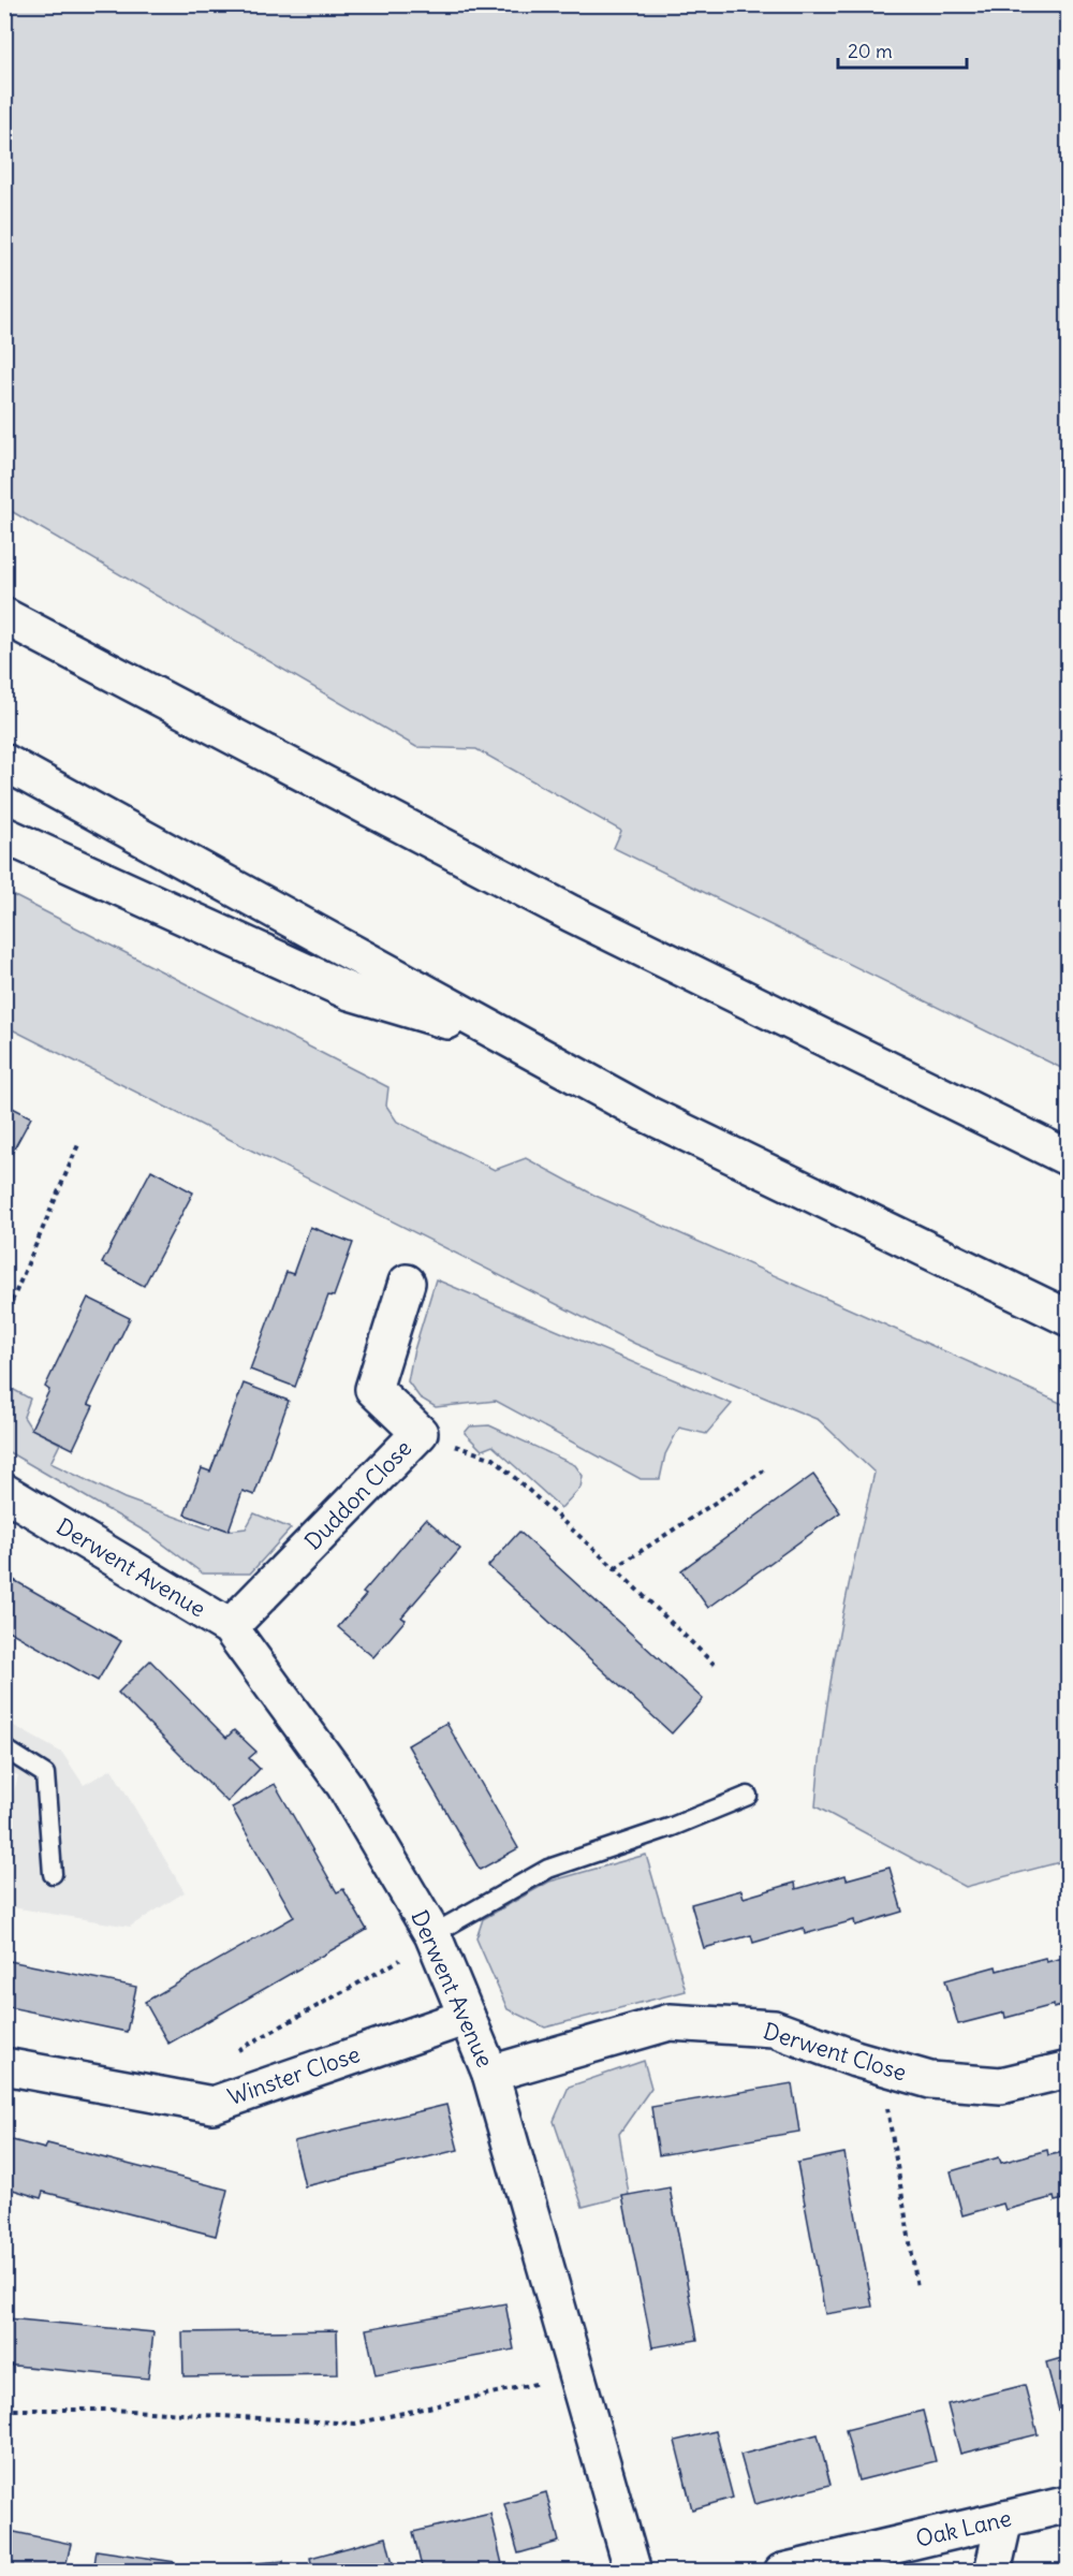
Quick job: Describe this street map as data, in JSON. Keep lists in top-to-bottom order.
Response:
{
  "streets": {
    "main road": [
      "Duddon Close",
      "Derwent Avenue",
      "Derwent Close",
      "Winster Close",
      "Oak Lane"
    ]
  },
  "crossings": [
    ["Duddon Close", "Derwent Avenue"],
    ["Derwent Avenue", "Derwent Close"],
    ["Derwent Avenue", "Winster Close"]
  ],
  "scale_bar": "20 m"
}
